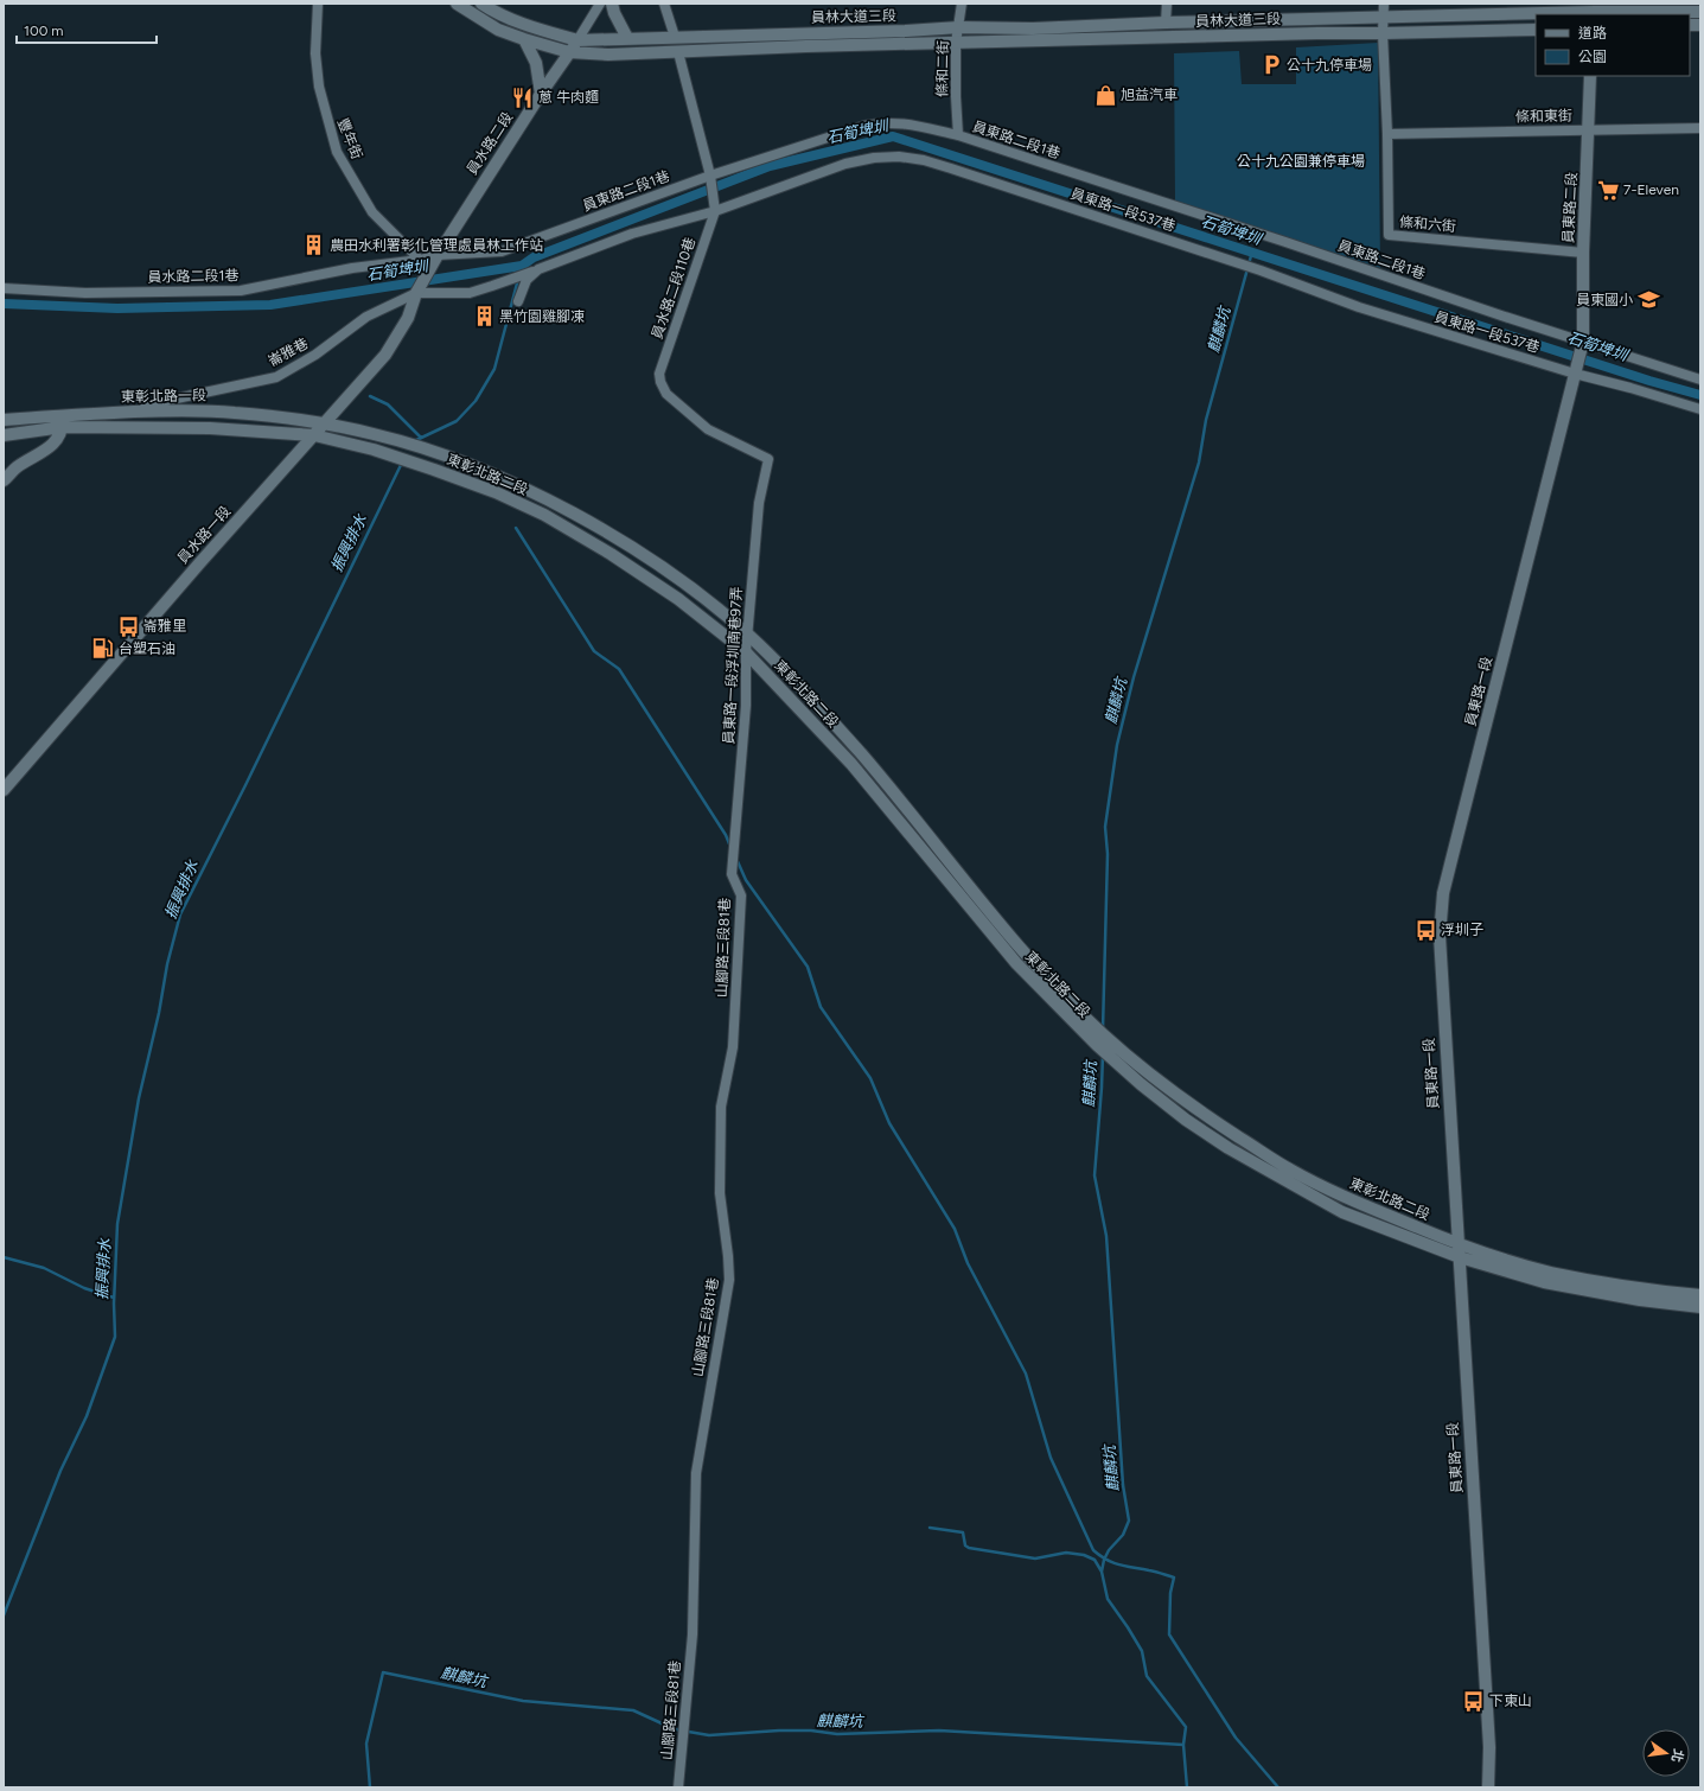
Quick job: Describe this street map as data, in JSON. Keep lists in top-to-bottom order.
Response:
{
  "streets": {
    "street": [
      "員林大道三段",
      "條和二街",
      "條和東街",
      "豐年街",
      "員東路二段1巷",
      "員水路二段",
      "員東路二段",
      "員東路一段537巷",
      "條和六街",
      "員水路二段1巷",
      "員水路二段110巷",
      "崙雅巷",
      "東彰北路一段",
      "東彰北路二段",
      "員水路一段",
      "員東路一段浮圳南巷97弄",
      "員東路一段",
      "山腳路三段81巷"
    ]
  },
  "crossings": [
    ["員林大道三段", "條和二街"],
    ["員林大道三段", "員水路二段"],
    ["員林大道三段", "條和六街"],
    ["條和二街", "員東路二段1巷"],
    ["條和東街", "員東路二段"],
    ["條和東街", "條和六街"],
    ["豐年街", "員水路二段1巷"],
    ["員東路二段1巷", "員水路二段"],
    ["員東路二段1巷", "員東路二段"],
    ["員東路二段1巷", "員水路二段1巷"],
    ["員水路二段", "員東路一段537巷"],
    ["員水路二段", "員水路二段1巷"],
    ["員水路二段", "崙雅巷"],
    ["員水路二段", "員水路一段"],
    ["員東路二段", "員東路一段537巷"],
    ["員東路二段", "條和六街"],
    ["員東路二段", "員東路一段"],
    ["員東路一段537巷", "員水路二段110巷"],
    ["員東路一段537巷", "崙雅巷"],
    ["員東路一段537巷", "員水路一段"],
    ["員東路一段537巷", "員東路一段"],
    ["員水路二段110巷", "員東路一段浮圳南巷97弄"],
    ["崙雅巷", "東彰北路一段"],
    ["崙雅巷", "員水路一段"],
    ["東彰北路一段", "東彰北路二段"],
    ["東彰北路一段", "員水路一段"],
    ["東彰北路二段", "員水路一段"],
    ["東彰北路二段", "員東路一段浮圳南巷97弄"],
    ["東彰北路二段", "員東路一段"],
    ["員東路一段浮圳南巷97弄", "山腳路三段81巷"]
  ],
  "water": ["石筍埤圳", "麒麟坑", "振興排水"],
  "parks": ["公十九公園兼停車場"],
  "places": {
    "parking": ["公十九停車場"],
    "shop": ["旭益汽車"],
    "restaurant": ["蔥 牛肉麵"],
    "supermarket": ["7-Eleven"],
    "building": ["農田水利署彰化管理處員林工作站", "黑竹園雞腳凍"],
    "school or university": ["員東國小"],
    "bus stop": ["崙雅里", "浮圳子", "下東山"],
    "fuel station": ["台塑石油"]
  },
  "legend": ["道路", "公園"],
  "scale_bar": "100 m",
  "north": "right"
}
